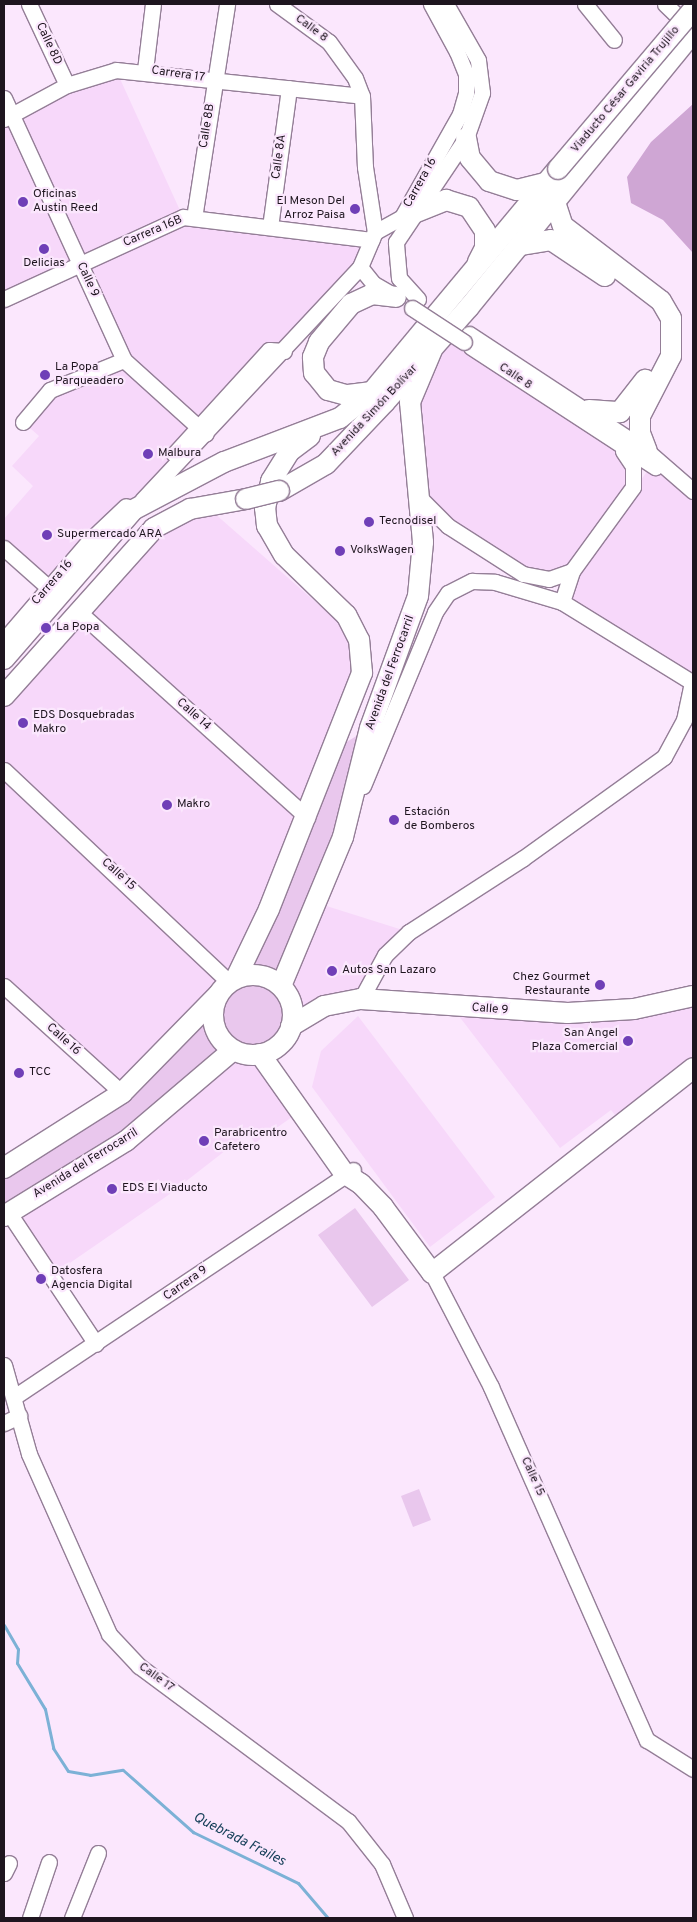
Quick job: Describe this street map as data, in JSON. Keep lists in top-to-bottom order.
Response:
{
  "streets": {
    "main road": [
      "Viaducto César Gaviria Trujillo",
      "Calle 9",
      "Avenida Simón Bolívar",
      "Avenida del Ferrocarril",
      "Calle 15"
    ],
    "street": [
      "Calle 8",
      "Calle 8D",
      "Carrera 17",
      "Calle 8B",
      "Calle 8A",
      "Carrera 16",
      "Carrera 16B",
      "Calle 14",
      "Calle 16",
      "Carrera 9",
      "Calle 17"
    ]
  },
  "crossings": [
    ["Calle 8", "Carrera 17"],
    ["Calle 8", "Carrera 16"],
    ["Calle 8", "Carrera 16B"],
    ["Calle 8D", "Carrera 17"],
    ["Carrera 17", "Calle 8B"],
    ["Carrera 17", "Calle 8A"],
    ["Carrera 17", "Calle 9"],
    ["Viaducto César Gaviria Trujillo", "Avenida Simón Bolívar"],
    ["Calle 8B", "Carrera 16B"],
    ["Calle 8A", "Carrera 16B"],
    ["Carrera 16", "Carrera 16B"],
    ["Carrera 16", "Calle 9"],
    ["Carrera 16", "Avenida Simón Bolívar"],
    ["Carrera 16B", "Calle 9"],
    ["Calle 9", "Avenida del Ferrocarril"],
    ["Calle 9", "Calle 15"],
    ["Avenida Simón Bolívar", "Avenida del Ferrocarril"],
    ["Avenida Simón Bolívar", "Calle 14"],
    ["Avenida del Ferrocarril", "Calle 15"],
    ["Calle 15", "Carrera 9"],
    ["Carrera 9", "Calle 17"]
  ],
  "water": ["Quebrada Frailes"],
  "places": [
    "Oficinas Austin Reed",
    "El Meson Del Arroz Paisa",
    "Delicias",
    "La Popa Parqueadero",
    "Malbura",
    "Tecnodisel",
    "Supermercado ARA",
    "VolksWagen",
    "La Popa",
    "EDS Dosquebradas Makro",
    "Makro",
    "Estación de Bomberos",
    "Autos San Lazaro",
    "Chez Gourmet Restaurante",
    "San Angel Plaza Comercial",
    "TCC",
    "Parabricentro Cafetero",
    "EDS El Viaducto",
    "Datosfera Agencia Digital"
  ]
}
